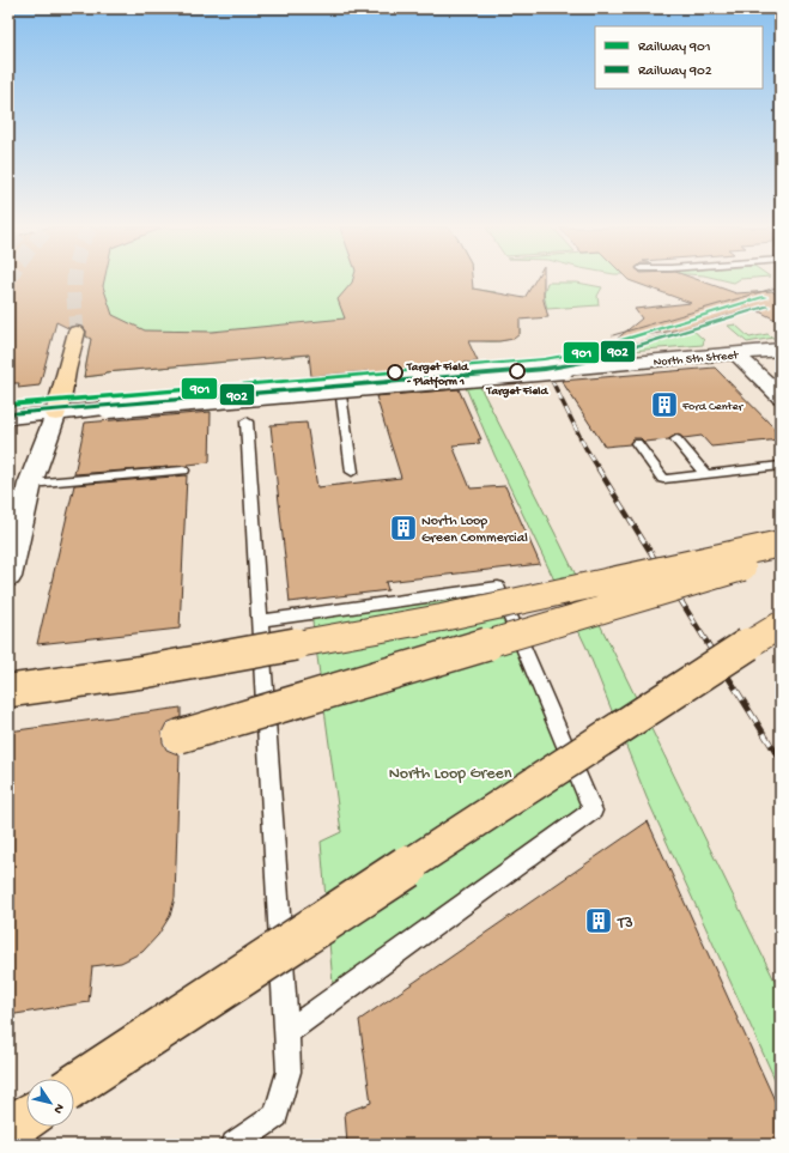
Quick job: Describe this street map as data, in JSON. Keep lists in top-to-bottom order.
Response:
{
  "streets": {
    "street": ["North 5th Street"]
  },
  "parks": ["North Loop Green"],
  "places": {
    "other": ["Target Field", "Target Field - Platform 1"],
    "building": ["Ford Center", "North Loop Green Commercial", "T3"]
  },
  "lines": ["rail line 901", "rail line 902"],
  "legend": ["Railway 901", "Railway 902"],
  "north": "bottom right"
}
